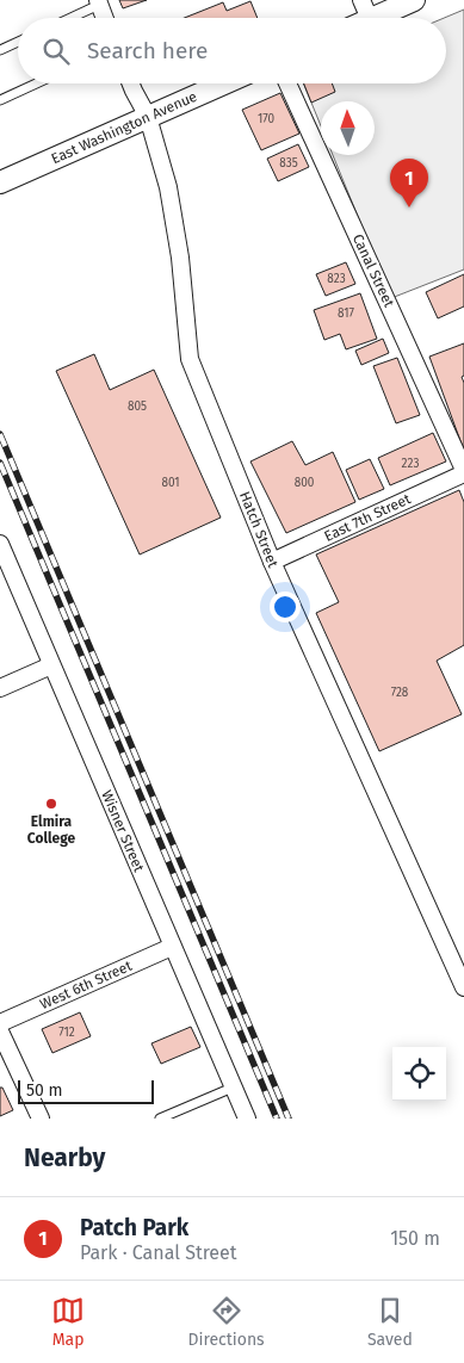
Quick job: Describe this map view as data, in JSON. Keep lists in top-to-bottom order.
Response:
{
  "streets": {
    "street": [
      "East Washington Avenue",
      "Canal Street",
      "East 7th Street",
      "Hatch Street",
      "Wisner Street",
      "West 6th Street"
    ]
  },
  "crossings": [
    ["East Washington Avenue", "Hatch Street"],
    ["Canal Street", "East 7th Street"],
    ["East 7th Street", "Hatch Street"],
    ["Wisner Street", "West 6th Street"]
  ],
  "places": ["Elmira College"],
  "house_numbers": [
    "170",
    "835",
    "823",
    "817",
    "805",
    "223",
    "801",
    "800",
    "728",
    "712"
  ],
  "scale_bar": "50 m",
  "north": "top",
  "page": {
    "search": "Search here",
    "pins": "1",
    "scale": "50 m",
    "heading": "Nearby",
    "list": [
      {
        "mark": "1",
        "name": "Patch Park",
        "note": "Park · Canal Street",
        "value": "150 m"
      }
    ],
    "nav": ["Map", "Directions", "Saved"]
  }
}
